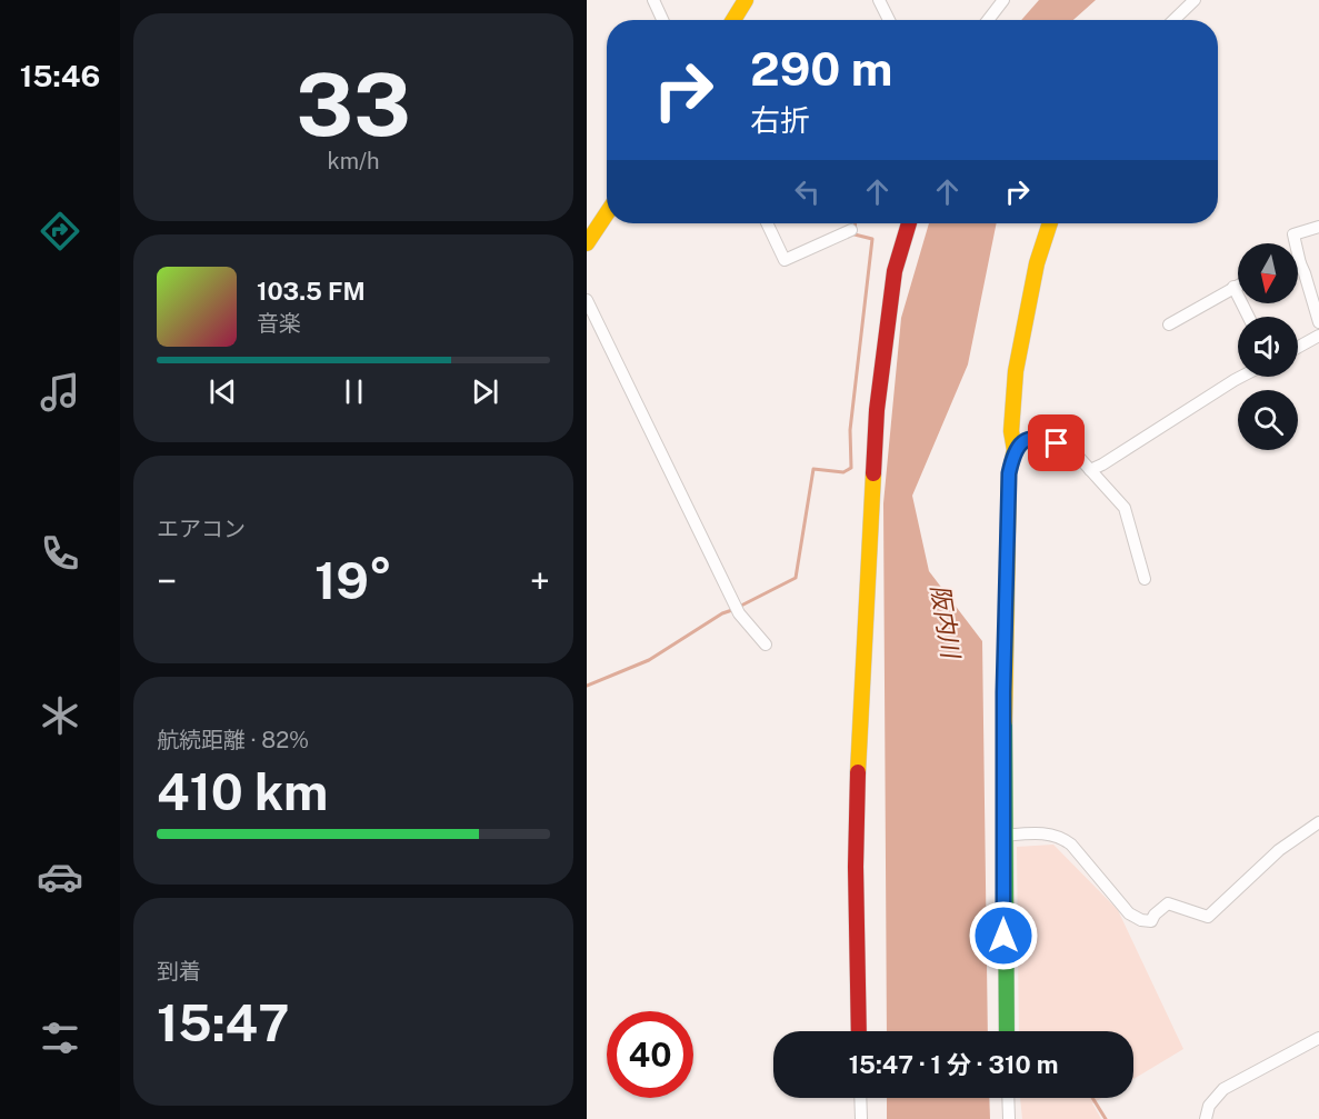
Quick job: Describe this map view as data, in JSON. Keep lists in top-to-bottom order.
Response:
{
  "water": ["阪内川"],
  "north": "bottom",
  "page": {
    "tabs": "15:46",
    "tile": [
      ["33", "km/h"],
      "エアコン",
      ["航続距離 · 82%", "410 km"],
      ["到着", "15:47"]
    ],
    "turn": ["290 m", "右折"],
    "song": ["103.5 FM", "音楽"],
    "heat": ["−", "19°", "+"],
    "limit": "40",
    "trip": "15:47 · 1 分 · 310 m"
  }
}
